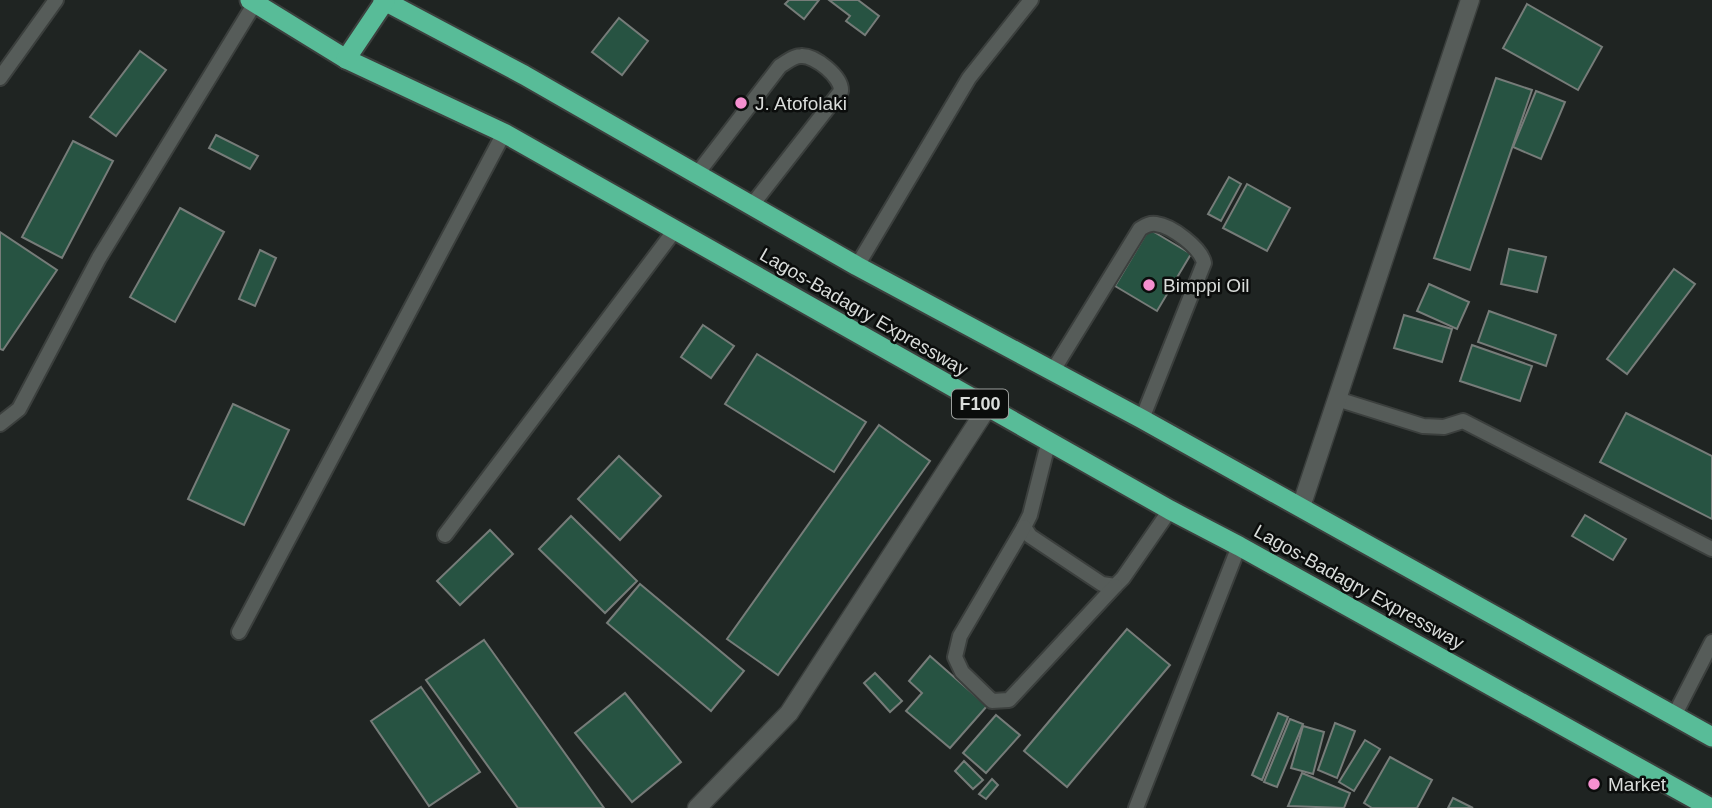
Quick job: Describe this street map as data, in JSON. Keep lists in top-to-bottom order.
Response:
{
  "streets": {
    "highway": ["Lagos-Badagry Expressway", "F100"]
  },
  "places": ["J. Atofolaki", "Bimppi Oil", "Market"]
}
